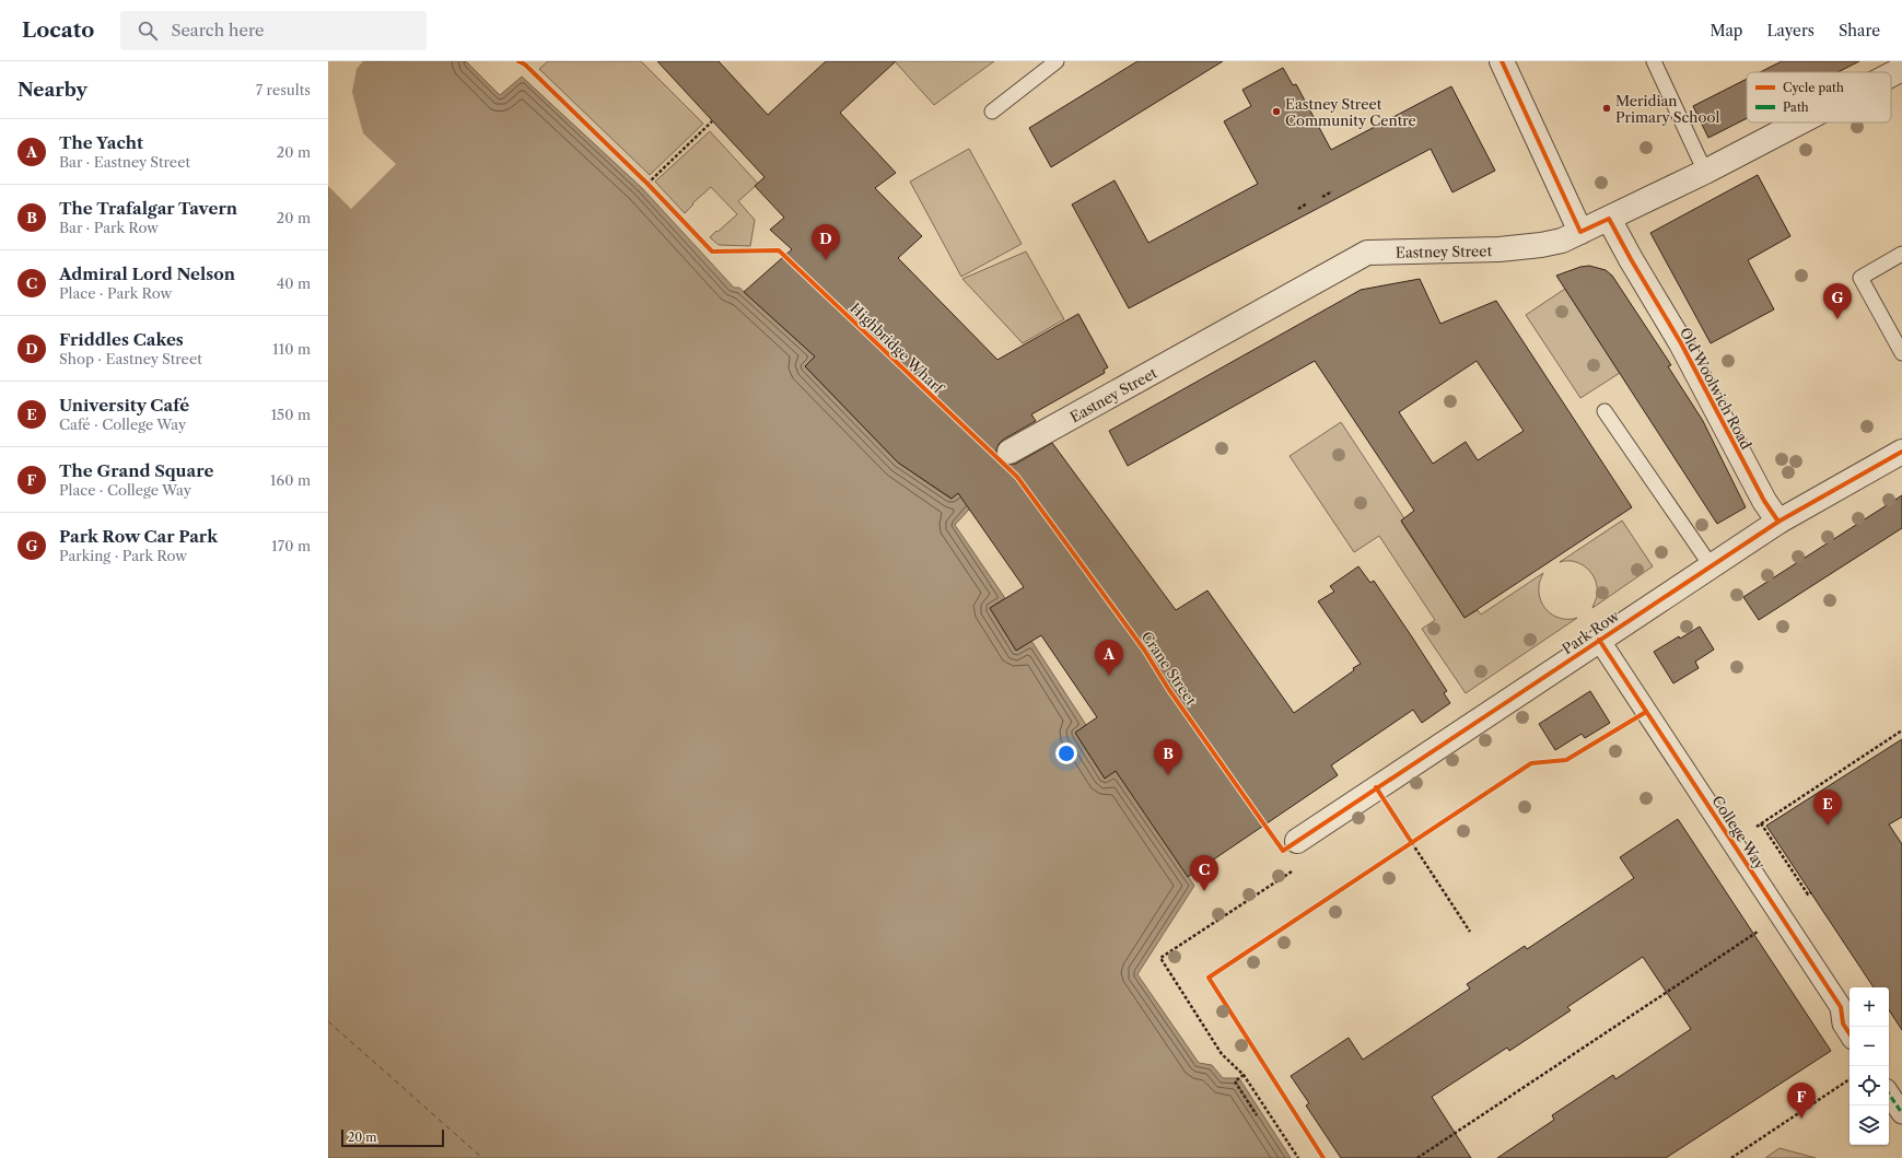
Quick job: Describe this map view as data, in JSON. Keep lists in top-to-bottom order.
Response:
{
  "streets": {
    "street": [
      "Eastney Street",
      "Old Woolwich Road",
      "Park Row",
      "College Way"
    ],
    "cycle path": ["Highbridge Wharf"]
  },
  "crossings": [
    ["Eastney Street", "Old Woolwich Road"],
    ["Old Woolwich Road", "Park Row"],
    ["Park Row", "College Way"]
  ],
  "places": ["Meridian Primary School", "Eastney Street Community Centre"],
  "legend": ["Cycle path", "Path"],
  "scale_bar": "20 m",
  "page": {
    "header": "Locato",
    "search": "Search here",
    "nav": ["Map", "Layers", "Share"],
    "heading": ["Nearby", "7 results"],
    "list": [
      {
        "mark": "A",
        "name": "The Yacht",
        "note": "Bar · Eastney Street",
        "value": "20 m"
      },
      {
        "mark": "B",
        "name": "The Trafalgar Tavern",
        "note": "Bar · Park Row",
        "value": "20 m"
      },
      {
        "mark": "C",
        "name": "Admiral Lord Nelson",
        "note": "Place · Park Row",
        "value": "40 m"
      },
      {
        "mark": "D",
        "name": "Friddles Cakes",
        "note": "Shop · Eastney Street",
        "value": "110 m"
      },
      {
        "mark": "E",
        "name": "University Café",
        "note": "Café · College Way",
        "value": "150 m"
      },
      {
        "mark": "F",
        "name": "The Grand Square",
        "note": "Place · College Way",
        "value": "160 m"
      },
      {
        "mark": "G",
        "name": "Park Row Car Park",
        "note": "Parking · Park Row",
        "value": "170 m"
      }
    ],
    "pins": [
      "D",
      "G",
      "A",
      "B",
      "E",
      "C",
      "F"
    ],
    "map_buttons": ["+", "−"],
    "scale": "20 m"
  }
}
